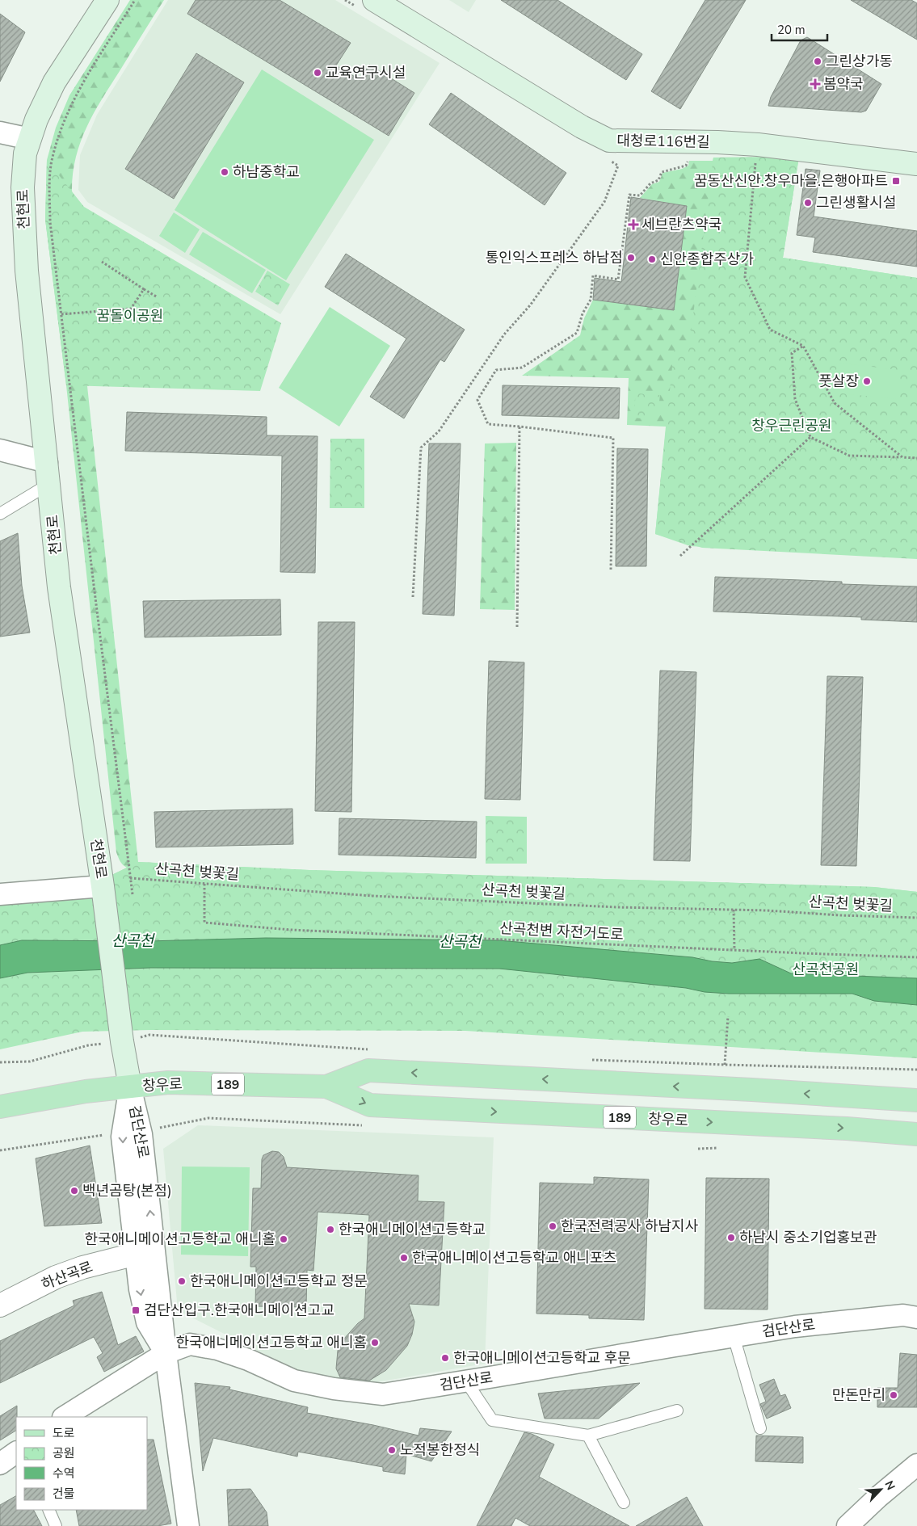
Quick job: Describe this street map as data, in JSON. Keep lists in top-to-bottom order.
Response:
{
  "streets": {
    "main road": [
      "대청로116번길",
      "천현로",
      "189",
      "창우로"
    ],
    "street": ["검단산로", "하산곡로"],
    "path": ["산곡천 벚꽃길", "산곡천변 자전거도로"]
  },
  "crossings": [
    ["천현로", "창우로"],
    ["천현로", "검단산로"],
    ["산곡천 벚꽃길", "산곡천변 자전거도로"],
    ["창우로", "검단산로"],
    ["검단산로", "하산곡로"]
  ],
  "water": ["산곡천"],
  "parks": ["꿈돌이공원", "창우근린공원", "산곡천공원"],
  "places": {
    "other": [
      "그린상가동",
      "교육연구시설",
      "하남중학교",
      "그린생활시설",
      "통인익스프레스 하남점",
      "신안종합주상가",
      "풋살장",
      "백년곰탕(본점)",
      "한국전력공사 하남지사",
      "한국애니메이션고등학교",
      "하남시 중소기업홍보관",
      "한국애니메이션고등학교 애니홀",
      "한국애니메이션고등학교 애니포츠",
      "한국애니메이션고등학교 정문",
      "한국애니메이션고등학교 애니홈",
      "한국애니메이션고등학교 후문",
      "만돈만리",
      "노적봉한정식"
    ],
    "health": ["봄약국", "세브란츠약국"],
    "transit": ["꿈동산신안.창우마을.은행아파트", "검단산입구.한국애니메이션고교"]
  },
  "legend": [
    "도로",
    "공원",
    "수역",
    "건물"
  ],
  "scale_bar": "20 m",
  "north": "top right"
}
